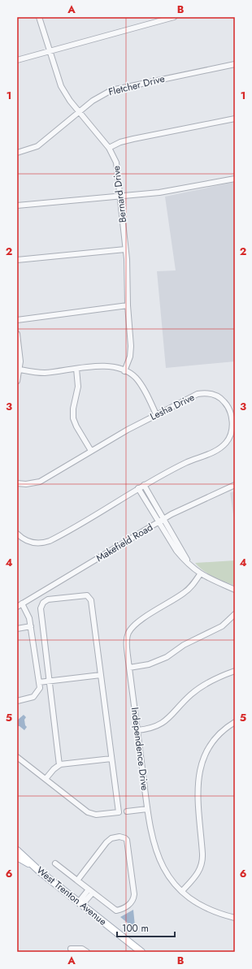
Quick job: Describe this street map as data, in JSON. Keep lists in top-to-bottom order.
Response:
{
  "streets": {
    "main road": ["West Trenton Avenue"],
    "street": [
      "Fletcher Drive",
      "Bernard Drive",
      "Lesha Drive",
      "Makefield Road",
      "Independence Drive"
    ]
  },
  "crossings": [
    ["Fletcher Drive", "Bernard Drive"]
  ],
  "scale_bar": "100 m",
  "grid": {
    "columns": ["A", "B"],
    "rows": [
      "1",
      "2",
      "3",
      "4",
      "5",
      "6"
    ]
  }
}
